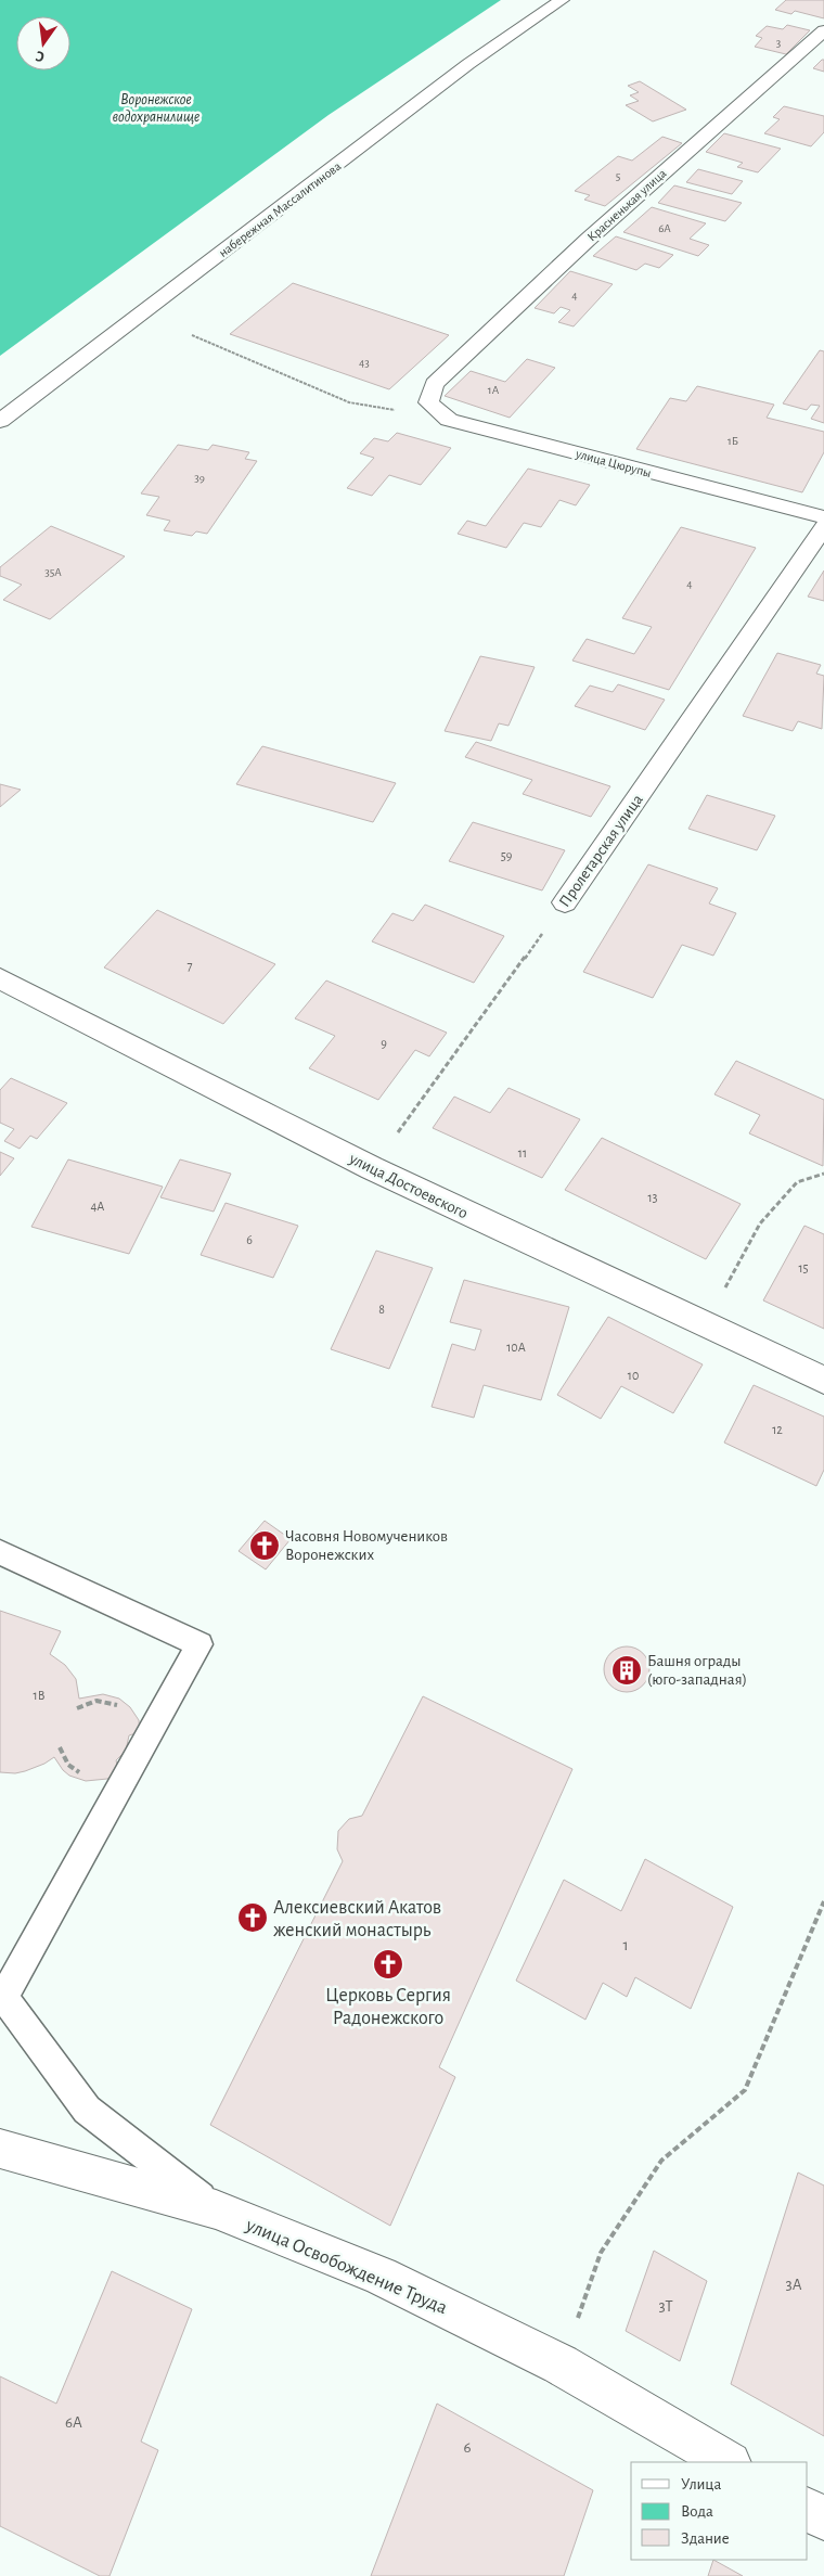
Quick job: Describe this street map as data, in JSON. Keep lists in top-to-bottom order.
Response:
{
  "streets": {
    "street": [
      "Красненькая улица",
      "набережная Массалитинова",
      "улица Цюрупы",
      "Пролетарская улица",
      "улица Достоевского",
      "улица Освобождение Труда"
    ]
  },
  "crossings": [
    ["Красненькая улица", "улица Цюрупы"],
    ["Пролетарская улица", "улица Достоевского"]
  ],
  "water": ["Воронежское водохранилище"],
  "places": {
    "church": ["Часовня Новомучеников Воронежских", "Алексиевский Акатов женский монастырь", "Церковь Сергия Радонежского"],
    "building": ["Башня ограды (юго-западная)"]
  },
  "house_numbers": [
    "3",
    "5",
    "6А",
    "4",
    "43",
    "1А",
    "1Б",
    "39",
    "35А",
    "4",
    "59",
    "7",
    "9",
    "11",
    "13",
    "4А",
    "6",
    "15",
    "8",
    "10А",
    "10",
    "12",
    "1В",
    "1",
    "3А",
    "3Т",
    "6А",
    "6"
  ],
  "legend": ["Улица", "Вода", "Здание"],
  "north": "bottom"
}
